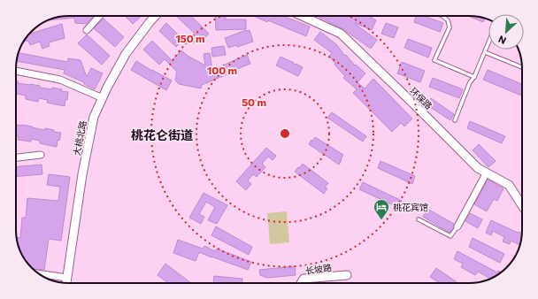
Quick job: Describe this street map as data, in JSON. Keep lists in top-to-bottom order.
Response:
{
  "streets": {
    "street": ["环保路", "大桃北路", "长坡路"]
  },
  "districts": ["桃花仑街道"],
  "places": {
    "hotel": ["桃花宾馆"]
  },
  "north": "bottom left",
  "rings": ["150 m", "100 m", "50 m"]
}
